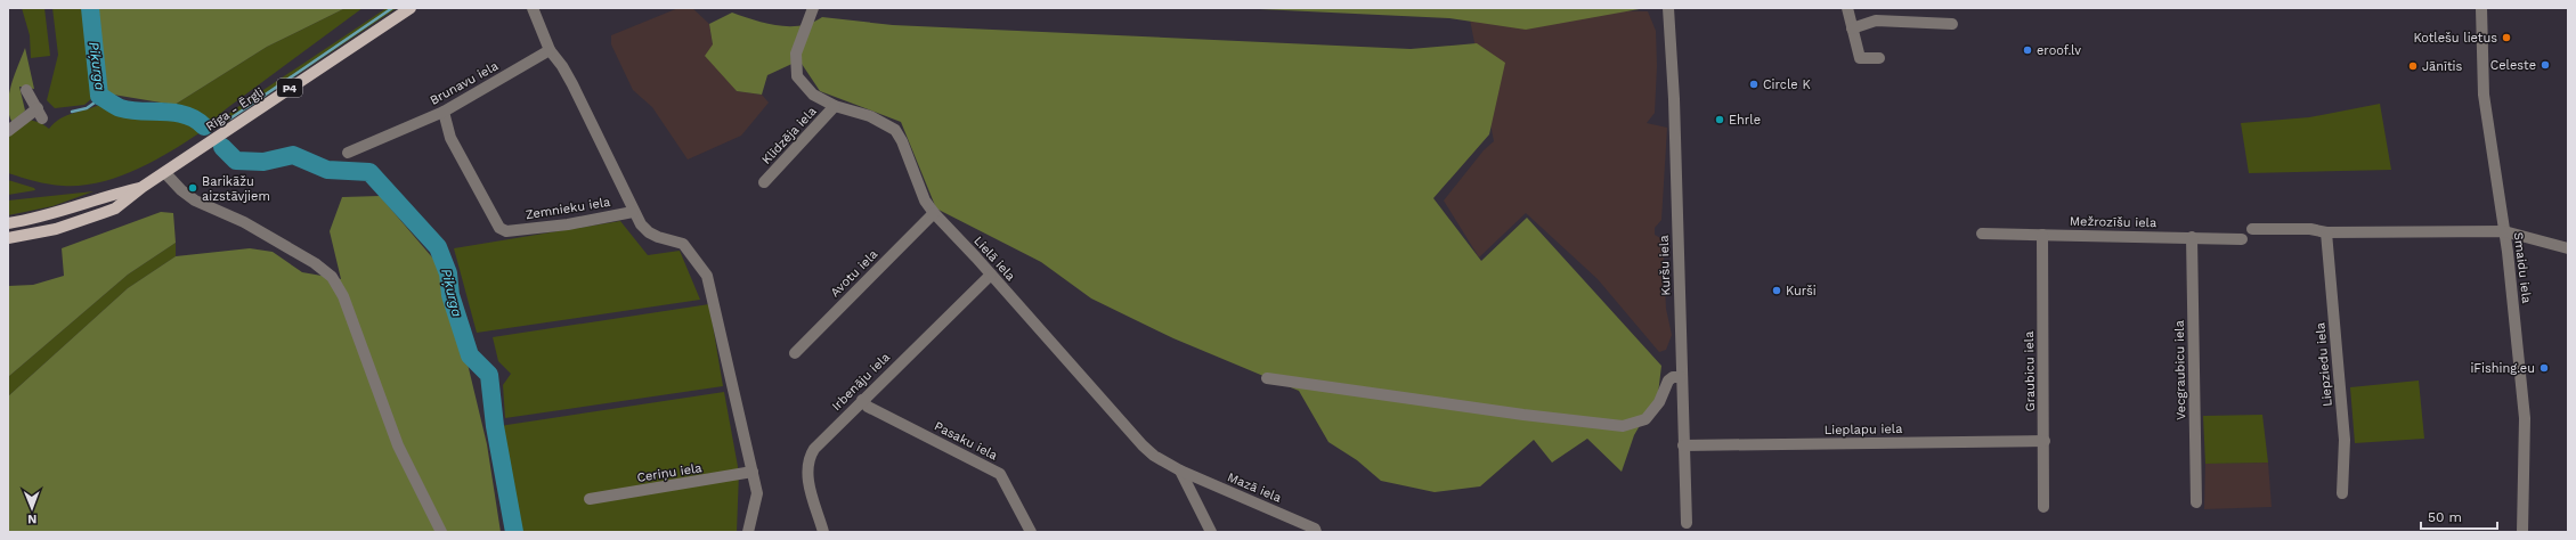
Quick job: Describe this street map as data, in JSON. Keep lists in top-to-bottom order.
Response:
{
  "streets": {
    "main road": ["P4", "Rīga - Ērgļi"],
    "street": [
      "Brunavu iela",
      "Klīdzēja iela",
      "Zemnieku iela",
      "Mežrozīšu iela",
      "Lielā iela",
      "Kuršu iela",
      "Smaidu iela",
      "Avotu iela",
      "Liepziedu iela",
      "Vecgraubicu iela",
      "Graubicu iela",
      "Irbenāju iela",
      "Lieplapu iela",
      "Pasaku iela",
      "Ceriņu iela",
      "Mazā iela"
    ]
  },
  "crossings": [
    ["Brunavu iela", "Zemnieku iela"],
    ["Klīdzēja iela", "Lielā iela"],
    ["Mežrozīšu iela", "Vecgraubicu iela"],
    ["Mežrozīšu iela", "Graubicu iela"],
    ["Lielā iela", "Avotu iela"],
    ["Lielā iela", "Irbenāju iela"],
    ["Lielā iela", "Mazā iela"],
    ["Kuršu iela", "Lieplapu iela"],
    ["Graubicu iela", "Lieplapu iela"],
    ["Irbenāju iela", "Pasaku iela"]
  ],
  "water": ["Piķurga"],
  "places": [
    "Kotlešu lietus",
    "eroof.lv",
    "Celeste",
    "Jānītis",
    "Circle K",
    "Ehrle",
    "Barikāžu aizstāvjiem",
    "Kurši",
    "iFishing.eu"
  ],
  "scale_bar": "50 m",
  "north": "bottom"
}
